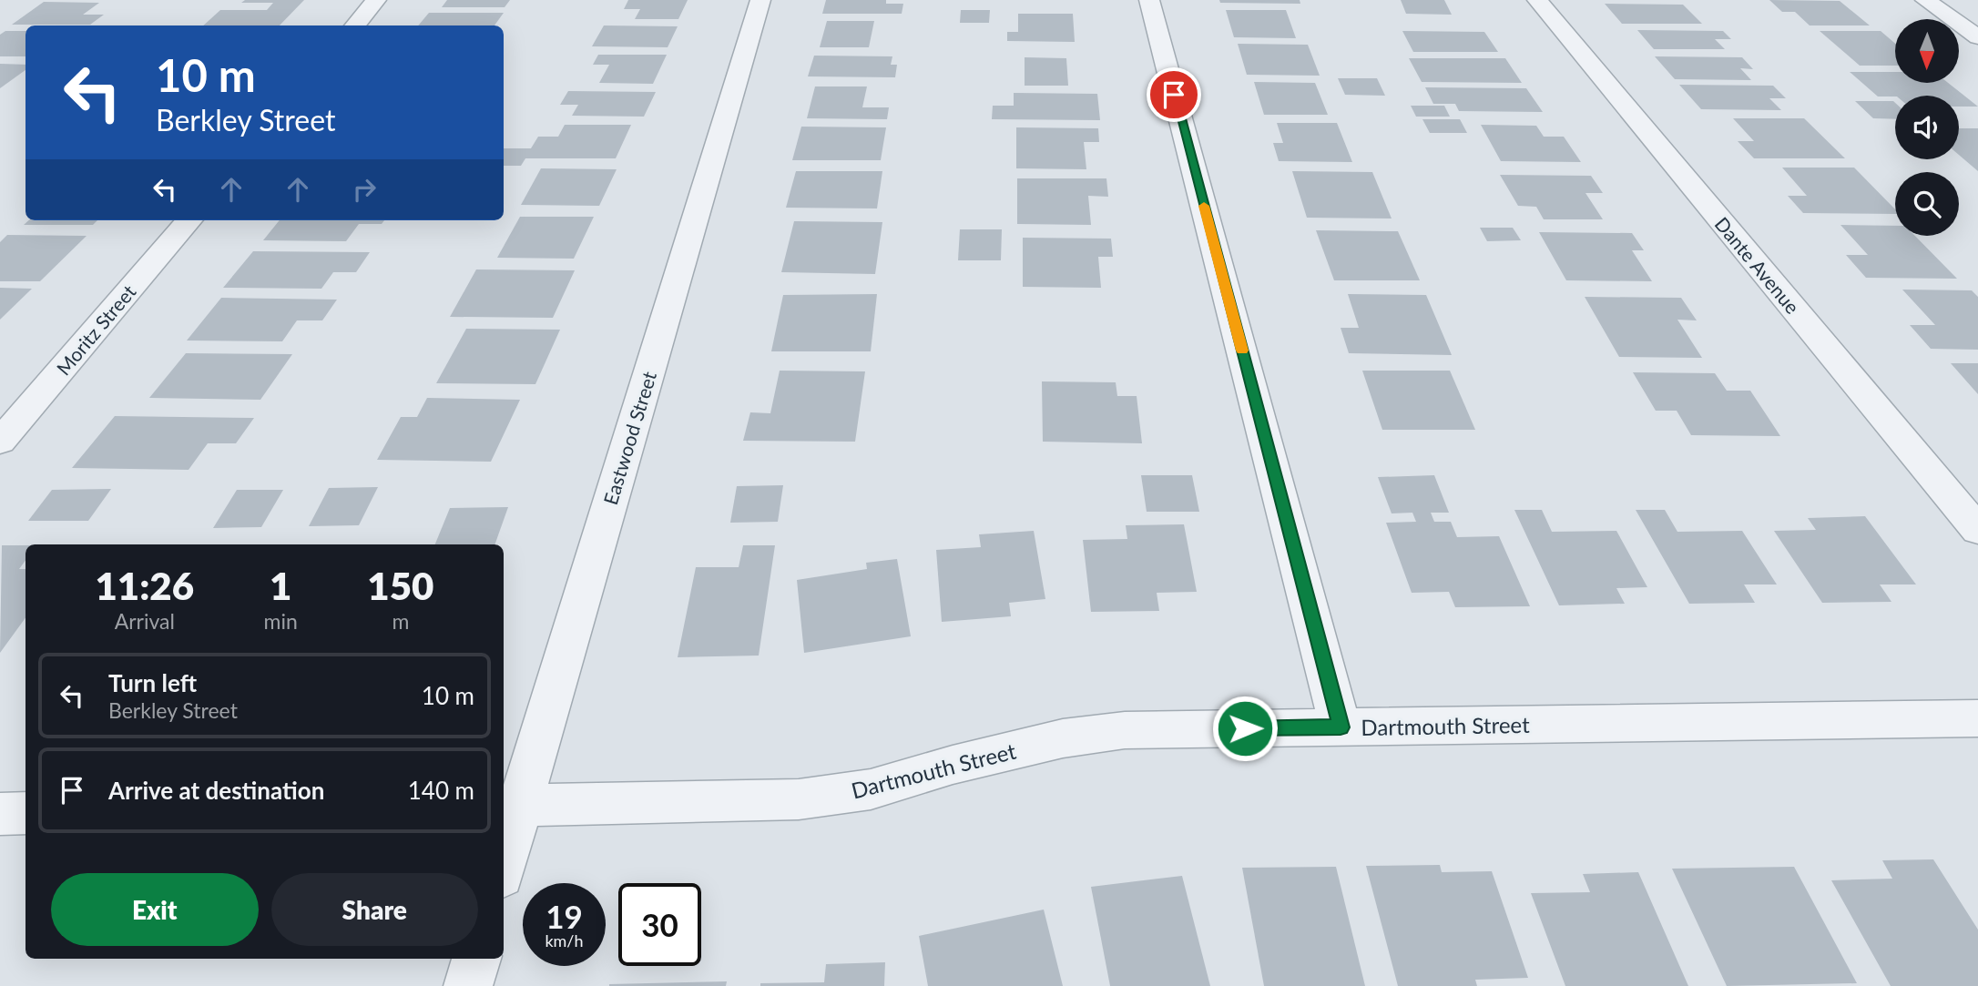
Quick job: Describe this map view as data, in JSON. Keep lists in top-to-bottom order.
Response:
{
  "streets": {
    "street": [
      "Dante Avenue",
      "Moritz Street",
      "Eastwood Street",
      "Dartmouth Street"
    ]
  },
  "crossings": [
    ["Eastwood Street", "Dartmouth Street"]
  ],
  "north": "bottom",
  "page": {
    "turn": ["10 m", "Berkley Street"],
    "eta": [
      "11:26",
      "Arrival",
      "1",
      "min",
      "150",
      "m"
    ],
    "list": [
      {
        "name": "Turn left",
        "note": "Berkley Street",
        "value": "10 m"
      },
      {
        "name": "Arrive at destination",
        "value": "140 m"
      }
    ],
    "buttons": ["Exit", "Share"],
    "speed": "19 km/h",
    "limit": "30"
  }
}
